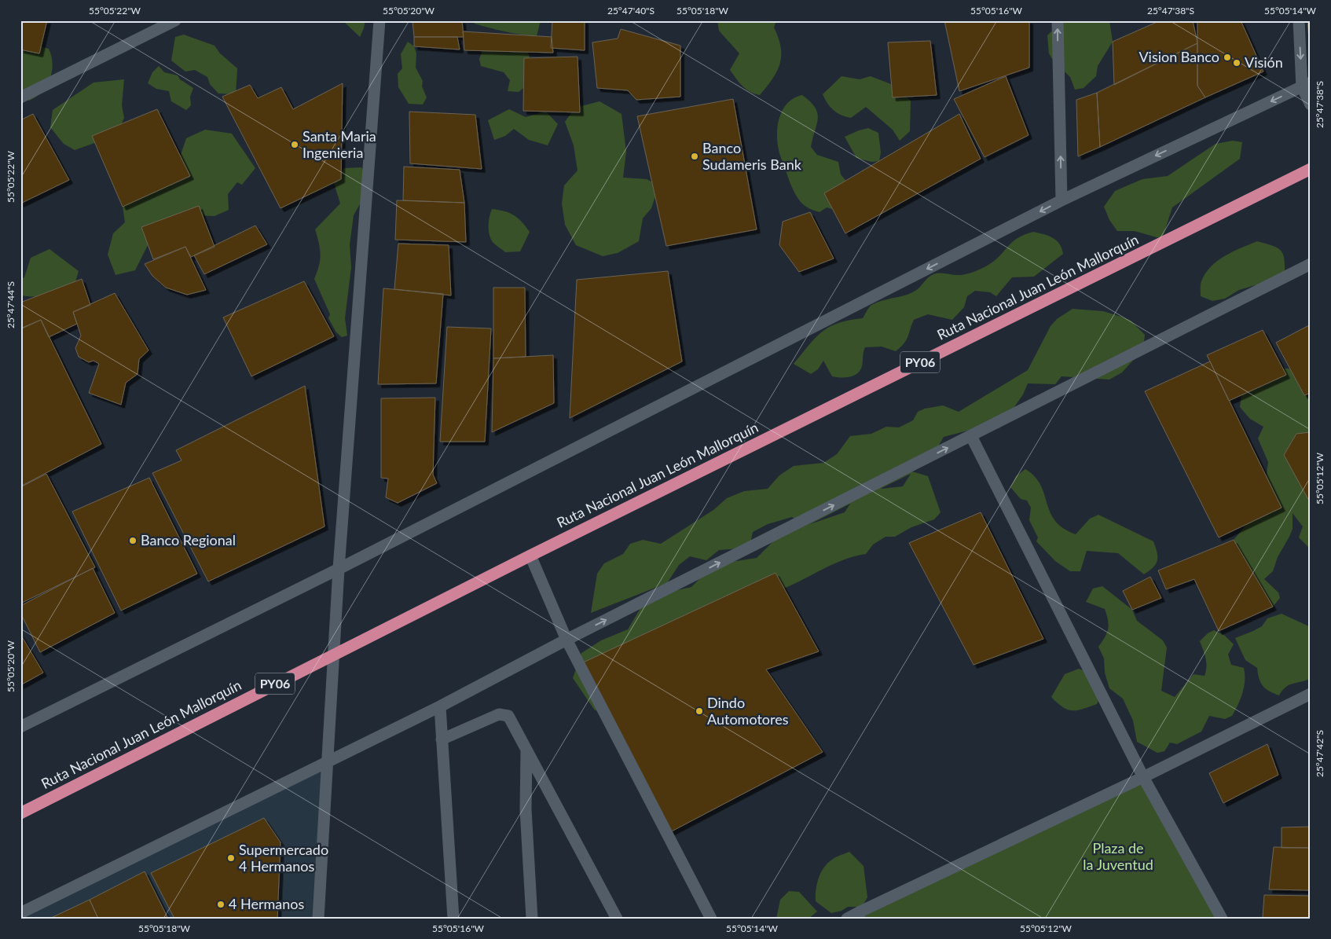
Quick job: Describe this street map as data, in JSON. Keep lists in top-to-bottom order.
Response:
{
  "streets": {
    "highway": ["Ruta Nacional Juan León Mallorquín", "PY06"]
  },
  "parks": ["Plaza de la Juventud"],
  "places": [
    "Vision Banco",
    "Visión",
    "Santa Maria Ingenieria",
    "Banco Sudameris Bank",
    "Banco Regional",
    "Dindo Automotores",
    "Supermercado 4 Hermanos",
    "4 Hermanos"
  ],
  "coordinates": [
    "55°05'22\"W",
    "55°05'20\"W",
    "25°47'40\"S",
    "55°05'18\"W",
    "55°05'16\"W",
    "25°47'38\"S",
    "55°05'14\"W",
    "25°47'44\"S",
    "55°05'12\"W",
    "25°47'42\"S"
  ]
}
